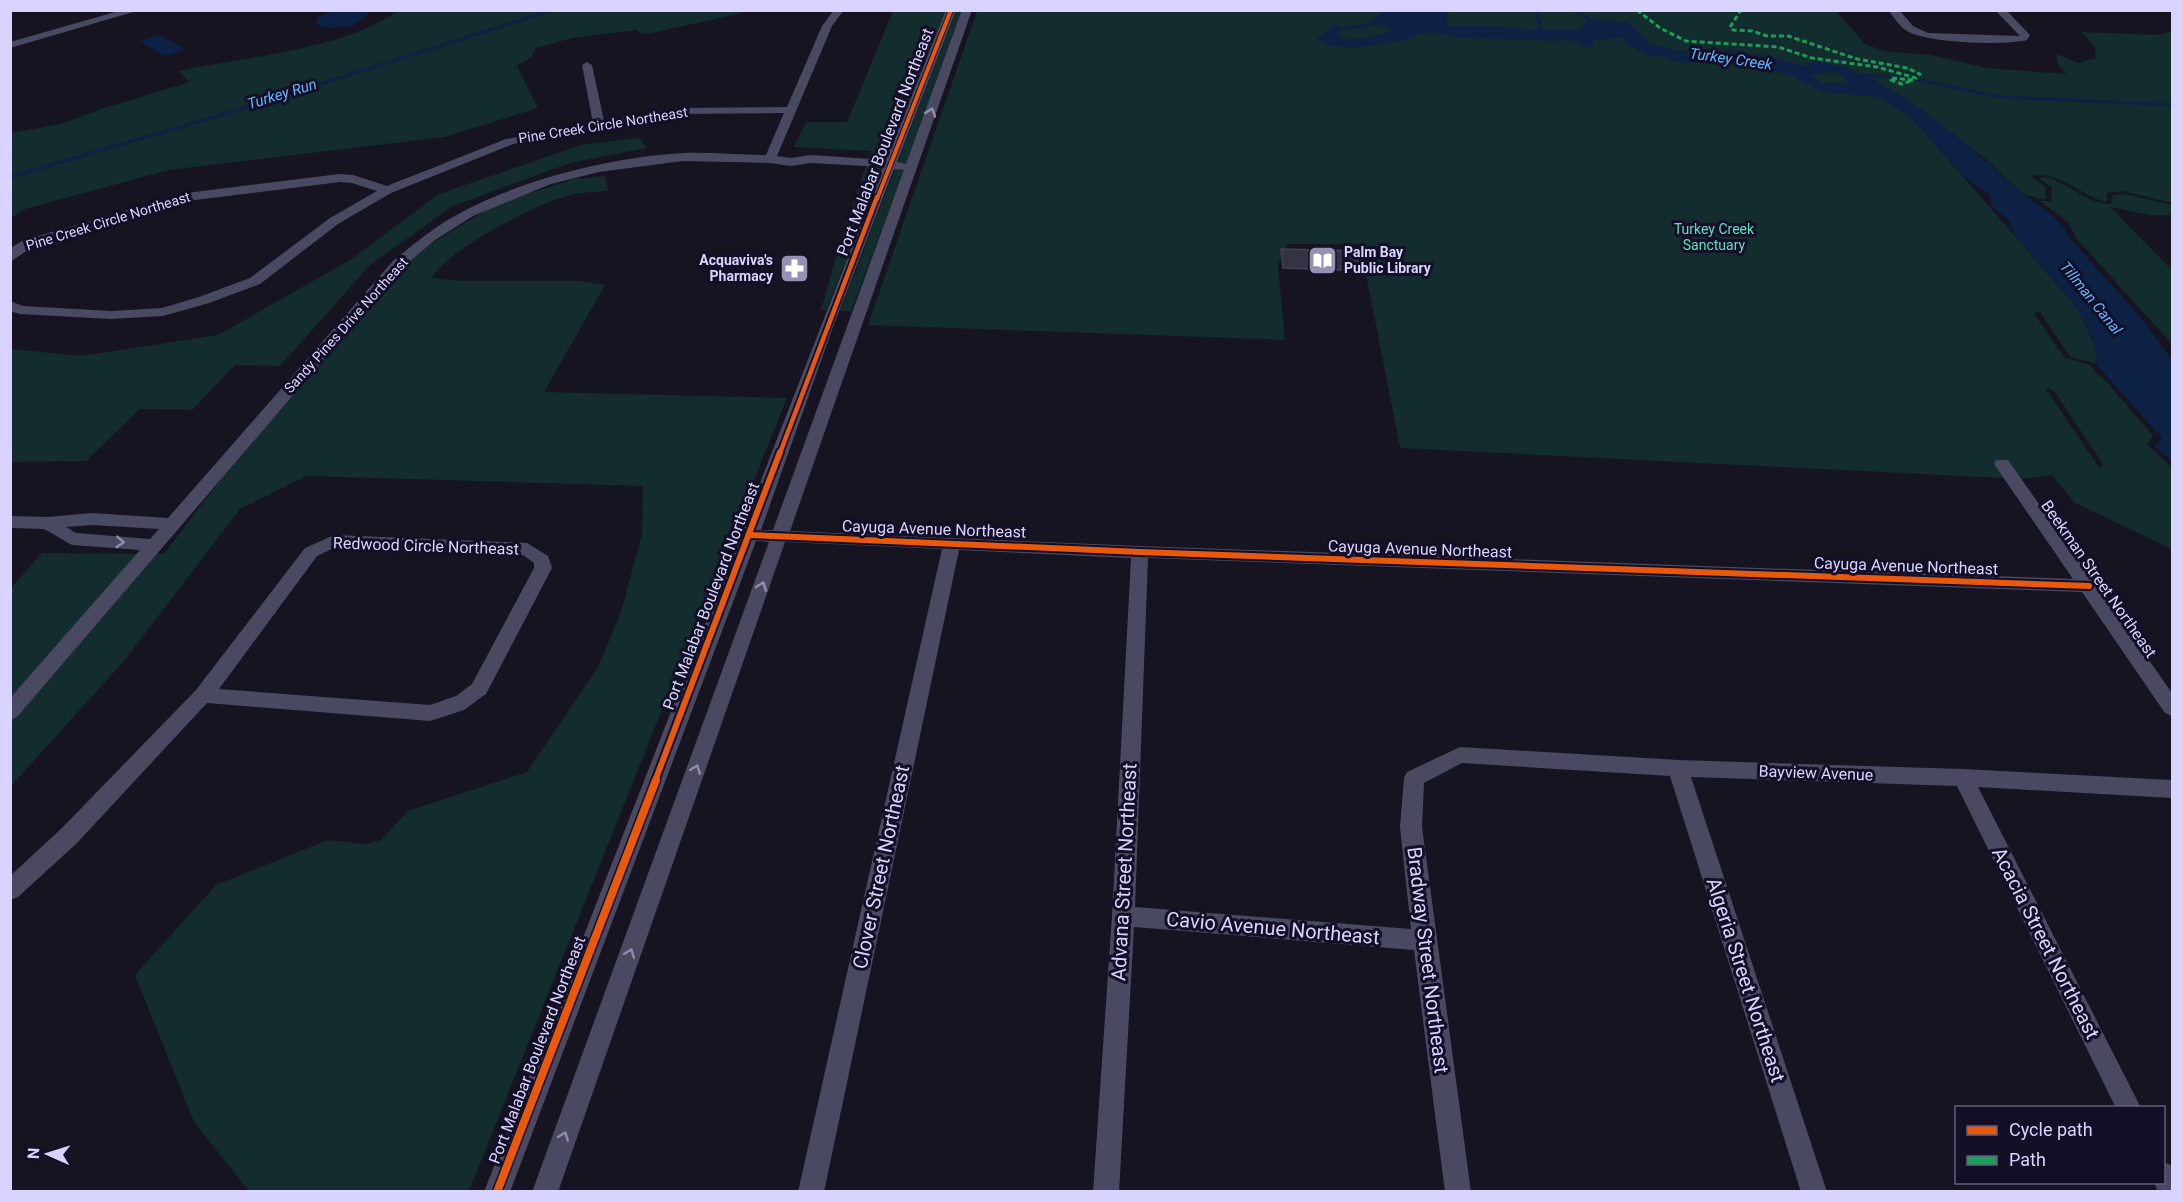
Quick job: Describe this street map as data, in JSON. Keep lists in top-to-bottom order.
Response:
{
  "streets": {
    "street": [
      "Pine Creek Circle Northeast",
      "Port Malabar Boulevard Northeast",
      "Sandy Pines Drive Northeast",
      "Cayuga Avenue Northeast",
      "Redwood Circle Northeast",
      "Beekman Street Northeast",
      "Bayview Avenue",
      "Clover Street Northeast",
      "Advana Street Northeast",
      "Cavio Avenue Northeast",
      "Acacia Street Northeast",
      "Bradway Street Northeast",
      "Algeria Street Northeast"
    ]
  },
  "crossings": [
    ["Port Malabar Boulevard Northeast", "Sandy Pines Drive Northeast"],
    ["Port Malabar Boulevard Northeast", "Cayuga Avenue Northeast"],
    ["Cayuga Avenue Northeast", "Beekman Street Northeast"],
    ["Cayuga Avenue Northeast", "Clover Street Northeast"],
    ["Cayuga Avenue Northeast", "Advana Street Northeast"],
    ["Bayview Avenue", "Acacia Street Northeast"],
    ["Bayview Avenue", "Bradway Street Northeast"],
    ["Bayview Avenue", "Algeria Street Northeast"],
    ["Advana Street Northeast", "Cavio Avenue Northeast"],
    ["Cavio Avenue Northeast", "Bradway Street Northeast"]
  ],
  "water": ["Turkey Creek", "Turkey Run", "Tillman Canal"],
  "parks": ["Turkey Creek Sanctuary"],
  "places": {
    "library": ["Palm Bay Public Library"],
    "pharmacy": ["Acquaviva's Pharmacy"]
  },
  "legend": ["Cycle path", "Path"],
  "north": "left"
}
